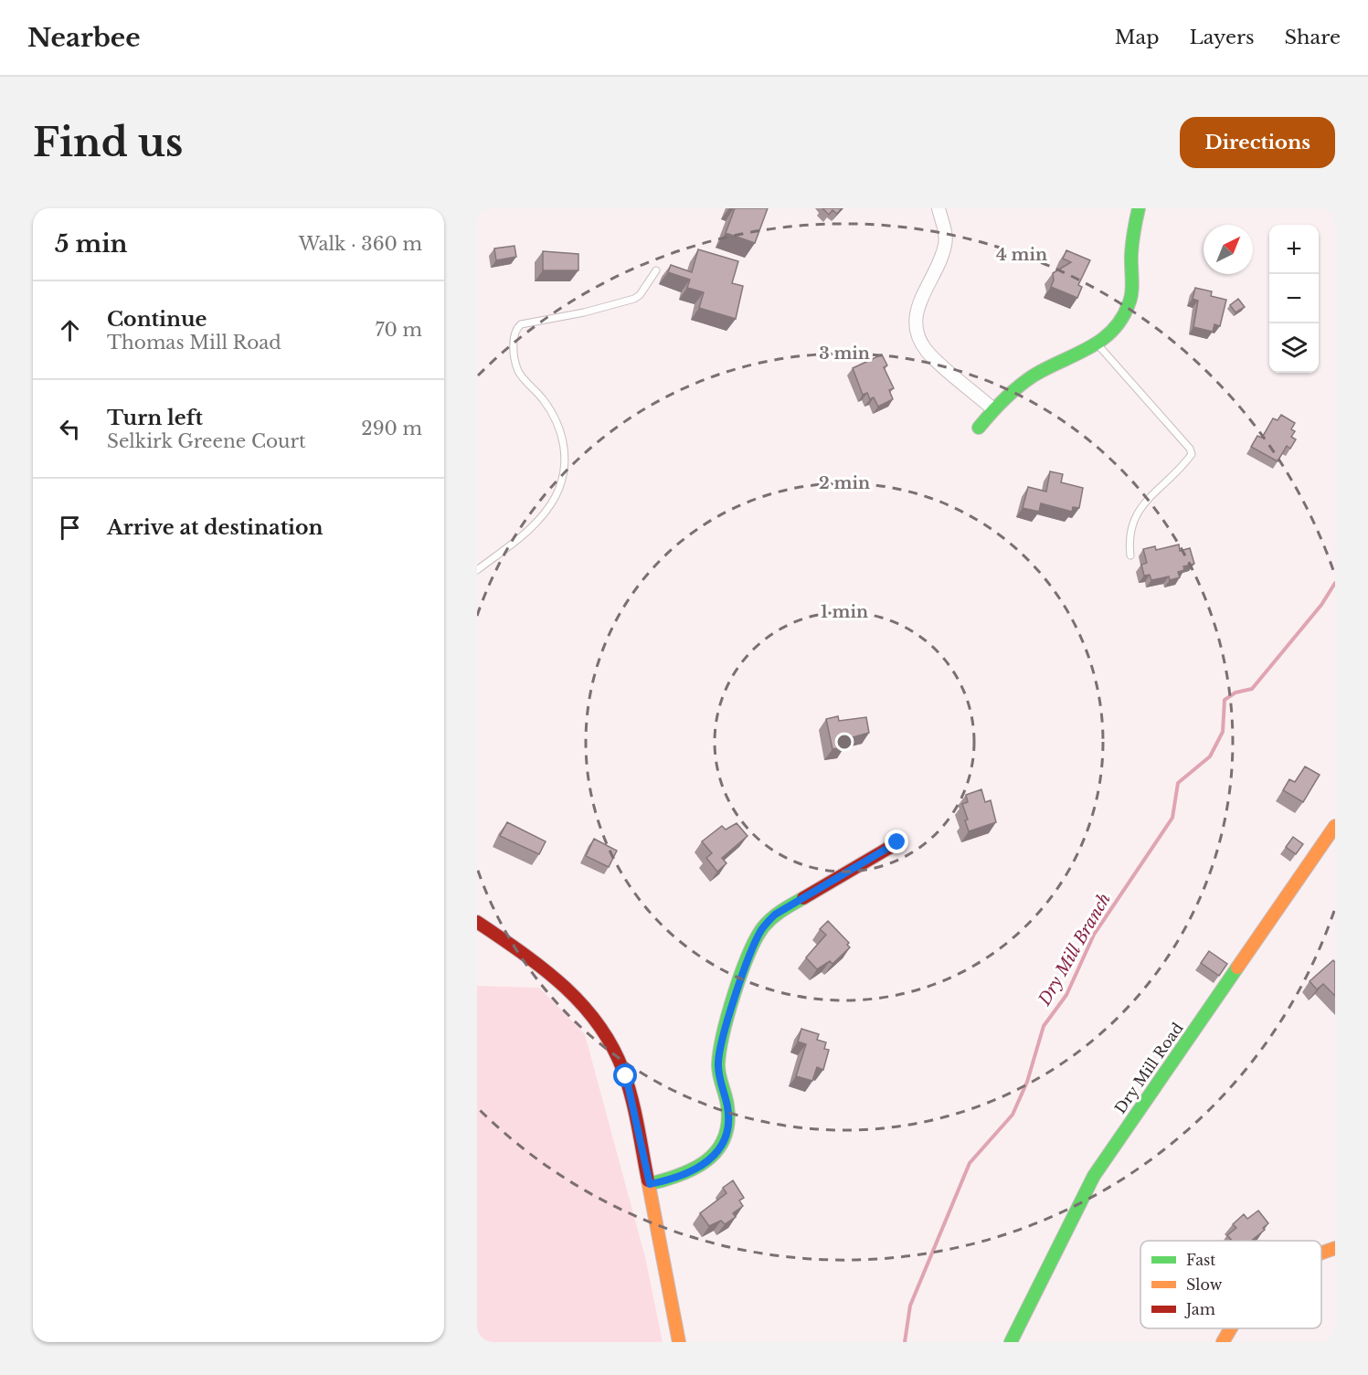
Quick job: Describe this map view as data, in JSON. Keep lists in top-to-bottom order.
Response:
{
  "streets": {
    "street": ["Dry Mill Road"]
  },
  "water": ["Dry Mill Branch"],
  "legend": ["Fast", "Slow", "Jam"],
  "north": "top right",
  "page": {
    "header": "Nearbee",
    "nav": ["Map", "Layers", "Share"],
    "buttons": "Directions",
    "title": "Find us",
    "heading": ["5 min", "Walk · 360 m"],
    "map_buttons": ["+", "−"],
    "list": [
      ["Continue", "Thomas Mill Road", "70 m"],
      ["Turn left", "Selkirk Greene Court", "290 m"],
      "Arrive at destination"
    ]
  },
  "rings": [
    "4 min",
    "3 min",
    "2 min",
    "1 min"
  ]
}
